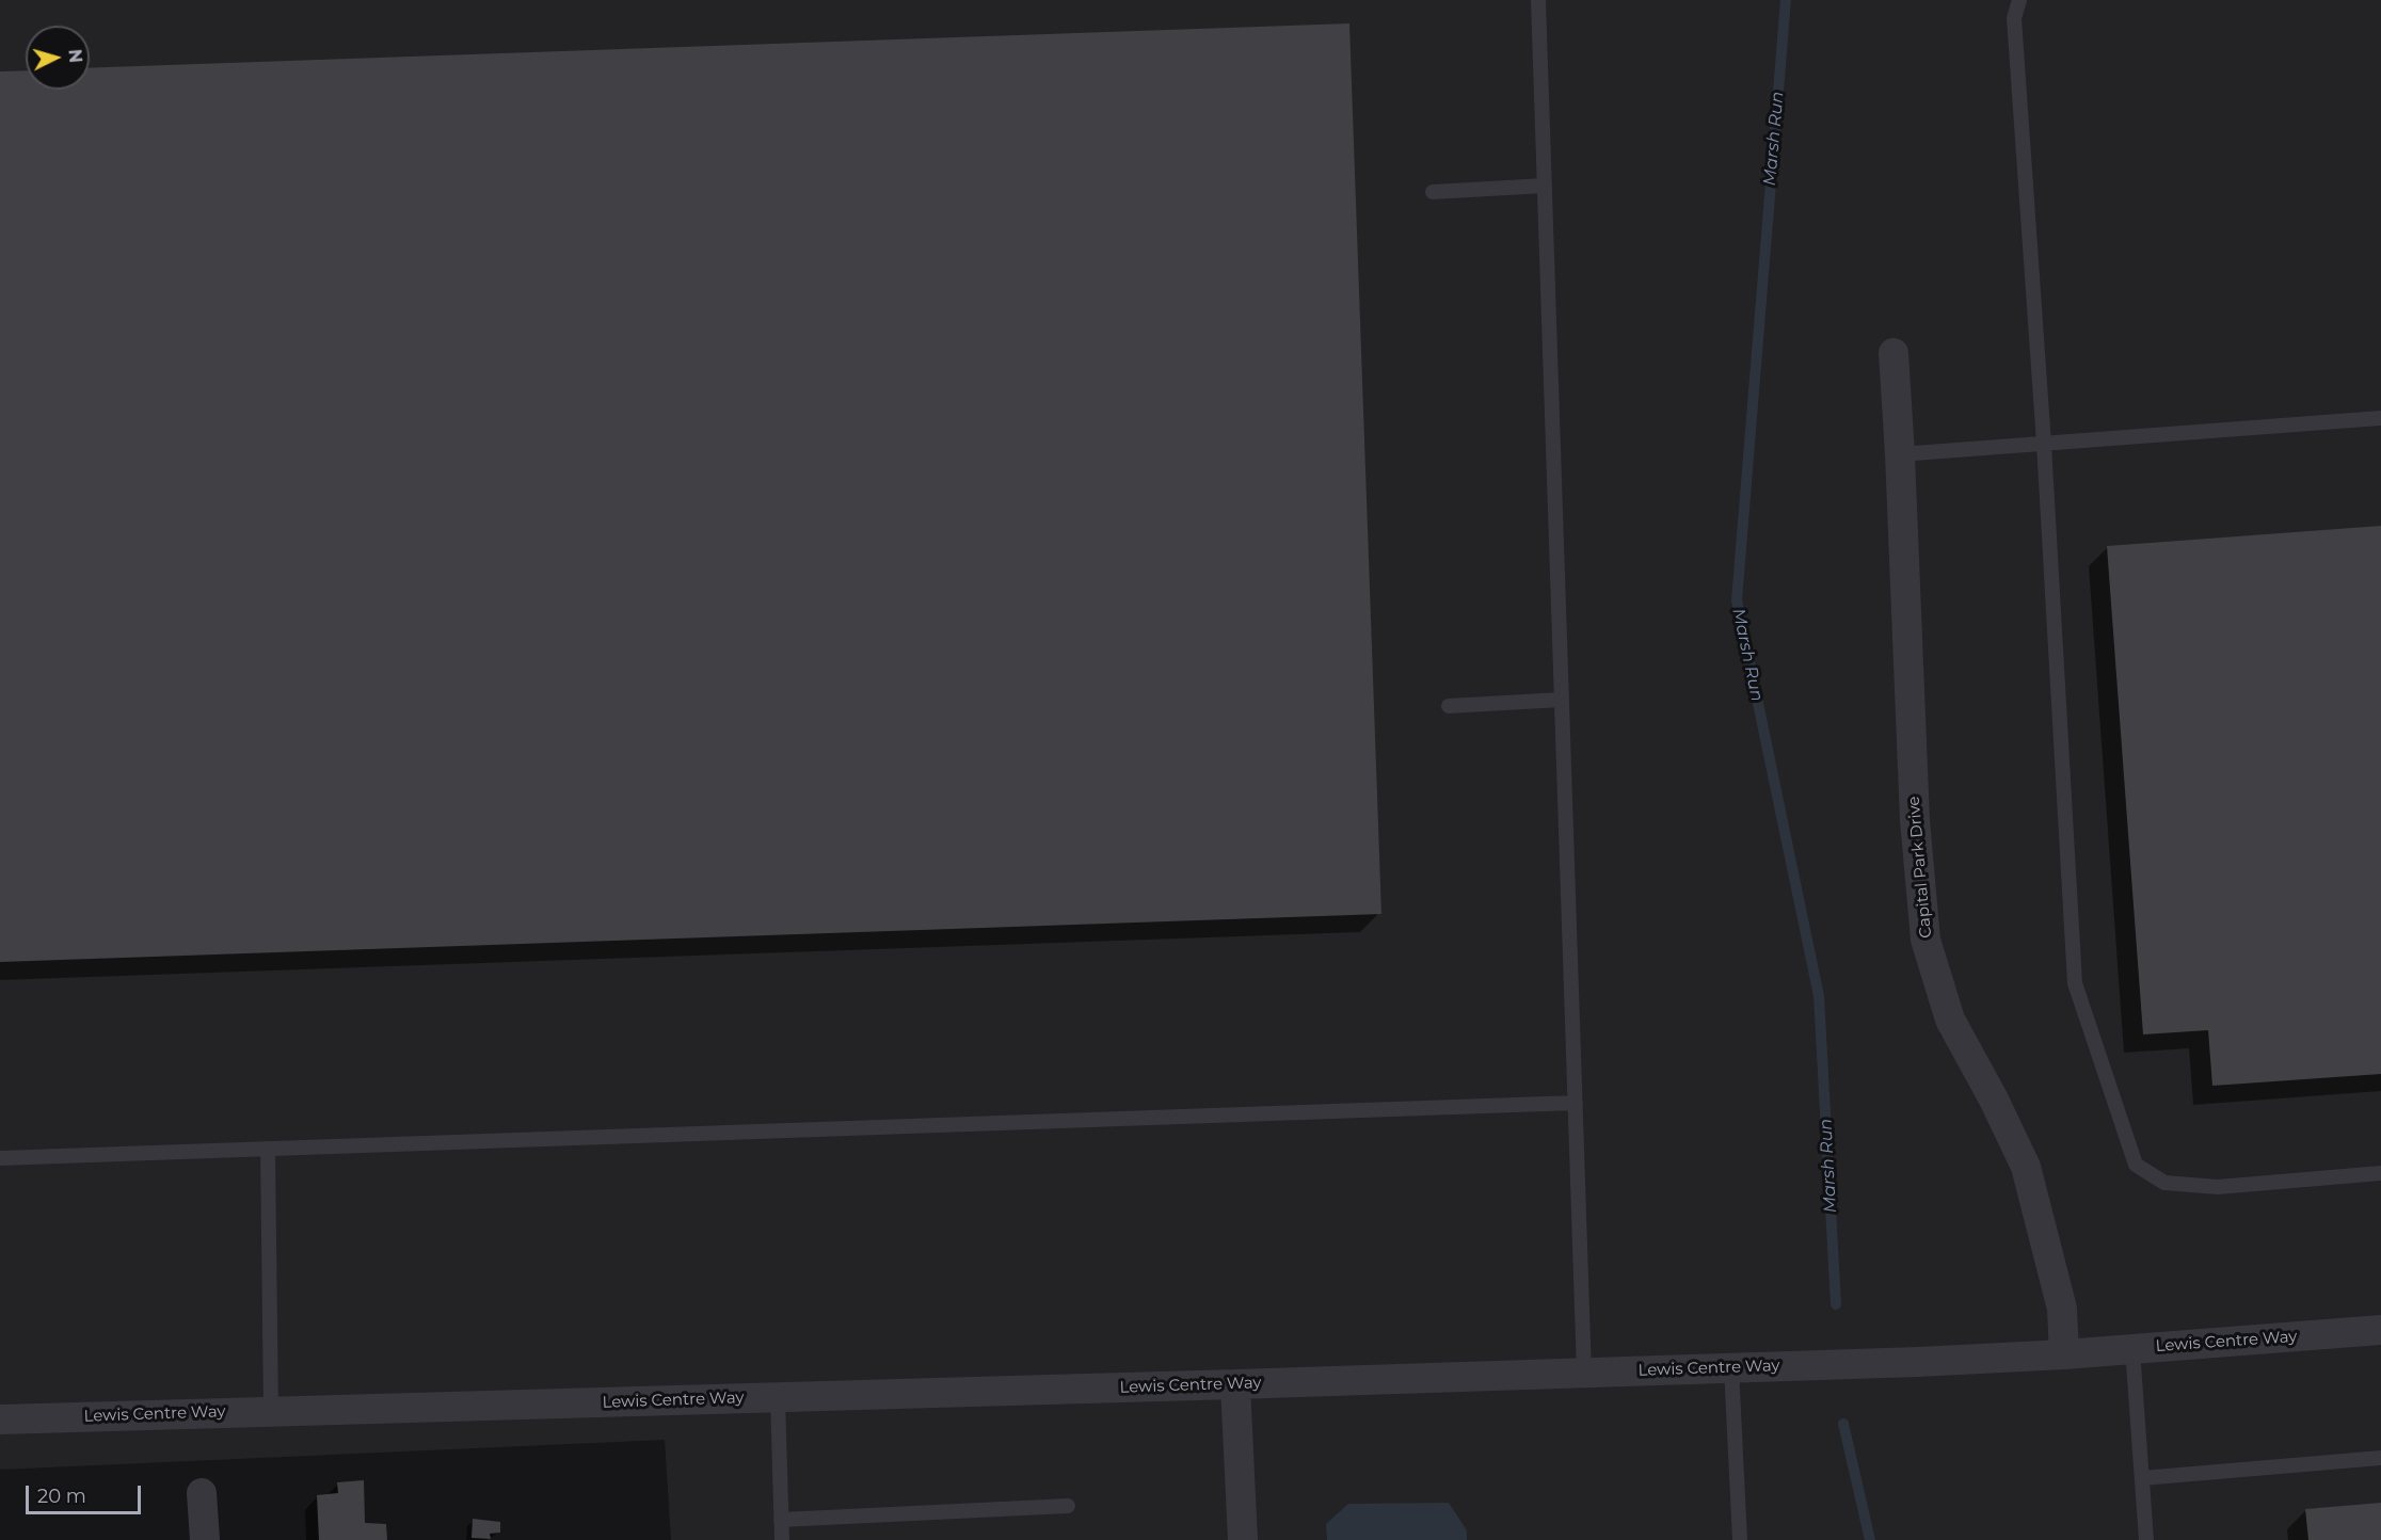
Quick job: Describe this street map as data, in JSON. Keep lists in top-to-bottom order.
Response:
{
  "streets": {
    "street": ["Capital Park Drive", "Lewis Centre Way"]
  },
  "crossings": [
    ["Capital Park Drive", "Lewis Centre Way"]
  ],
  "water": ["Marsh Run"],
  "scale_bar": "20 m",
  "north": "right"
}
